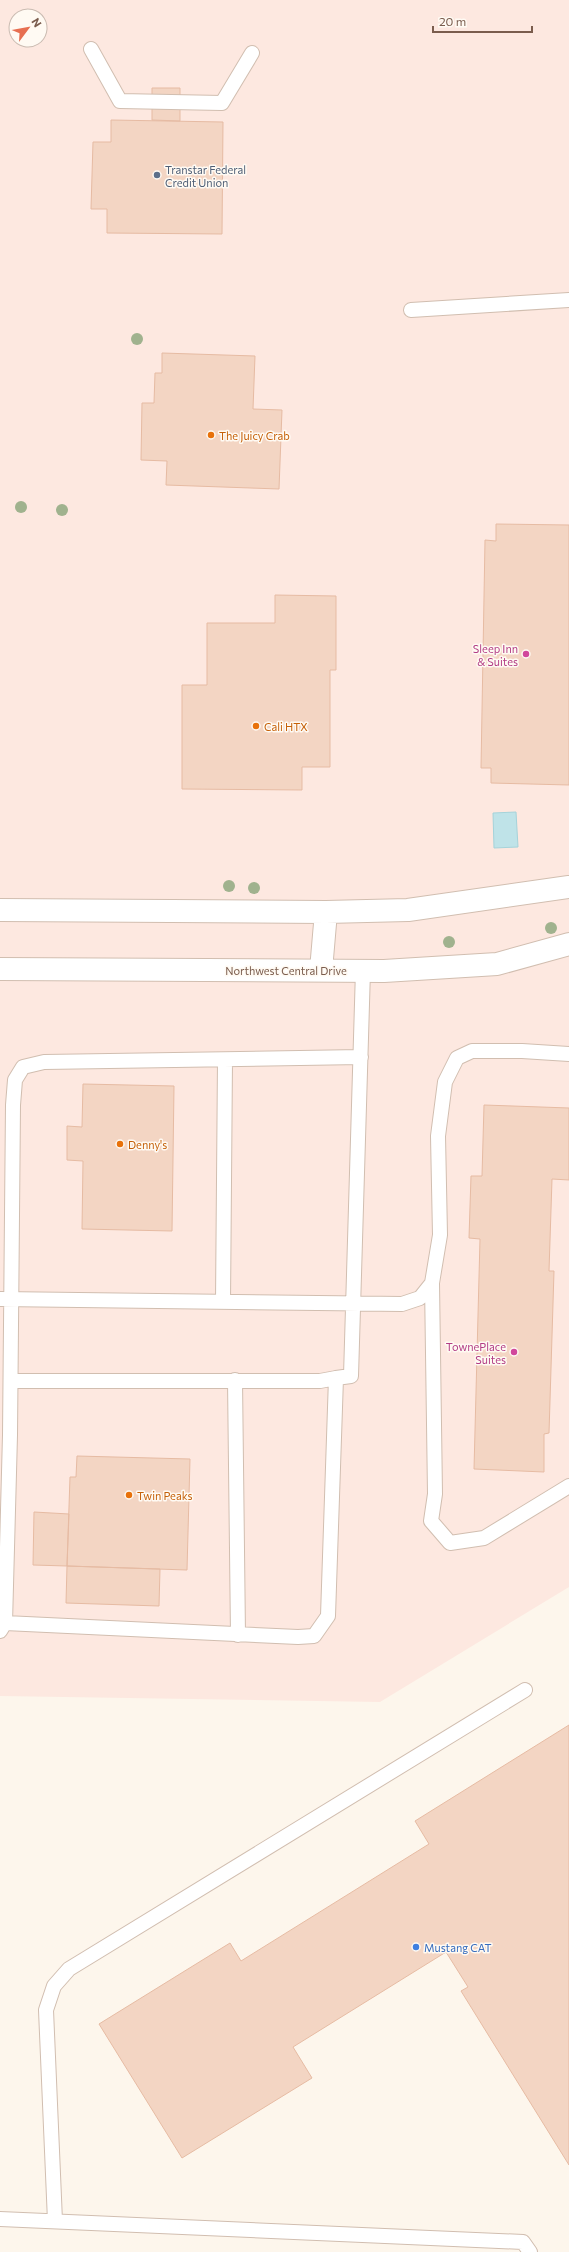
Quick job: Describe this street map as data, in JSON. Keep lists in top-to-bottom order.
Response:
{
  "streets": {
    "street": ["Northwest Central Drive"]
  },
  "places": [
    "Transtar Federal Credit Union",
    "The Juicy Crab",
    "Sleep Inn & Suites",
    "Cali HTX",
    "Denny's",
    "TownePlace Suites",
    "Twin Peaks",
    "Mustang CAT"
  ],
  "scale_bar": "20 m",
  "north": "top right"
}
